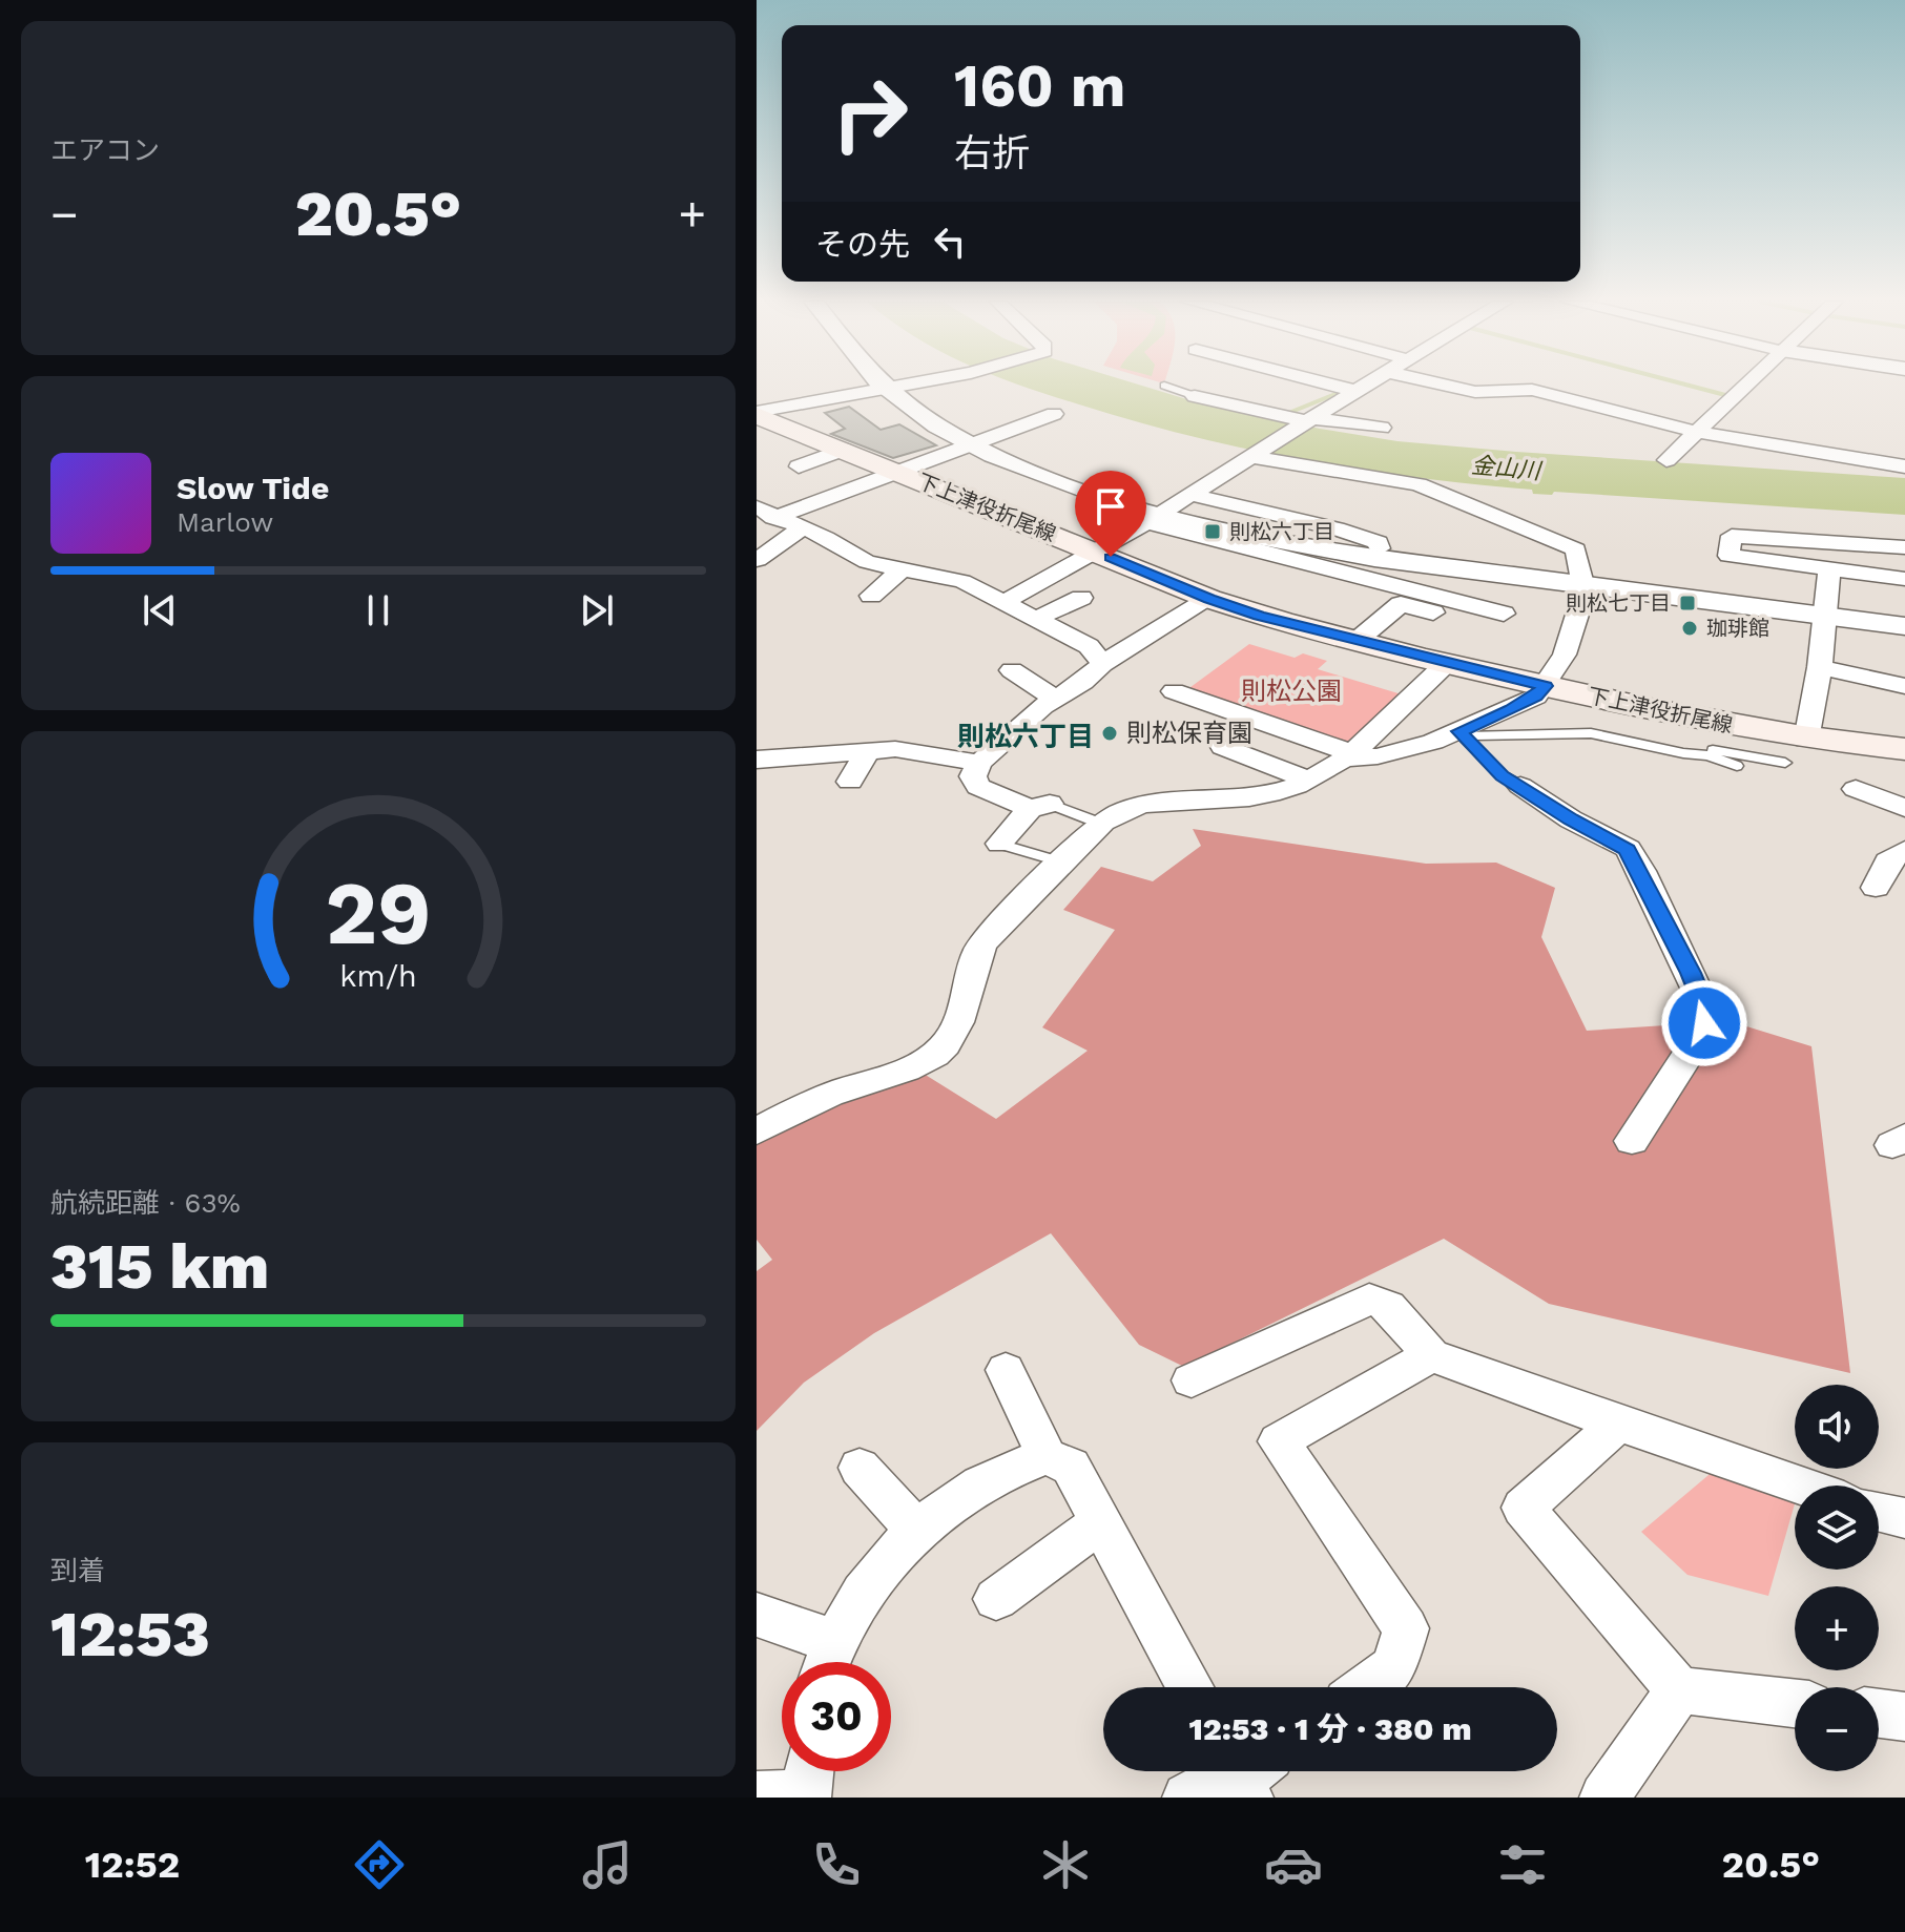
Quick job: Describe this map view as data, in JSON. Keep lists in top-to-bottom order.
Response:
{
  "streets": {
    "main road": ["下上津役折尾線"]
  },
  "districts": ["則松六丁目"],
  "water": ["金山川"],
  "parks": ["則松公園"],
  "places": {
    "transit": ["則松六丁目", "則松七丁目"],
    "other": ["珈琲館", "則松保育園"]
  },
  "page": {
    "tile": [
      "エアコン",
      ["航続距離 · 63%", "315 km"],
      ["到着", "12:53"]
    ],
    "turn": ["160 m", "右折"],
    "heat": ["−", "20.5°", "+"],
    "then": "その先",
    "song": ["Slow Tide", "Marlow"],
    "map_buttons": ["+", "−"],
    "limit": "30",
    "trip": "12:53 · 1 分 · 380 m",
    "tabs": ["12:52", "20.5°"],
    "gauge": ["29", "km/h"]
  }
}
